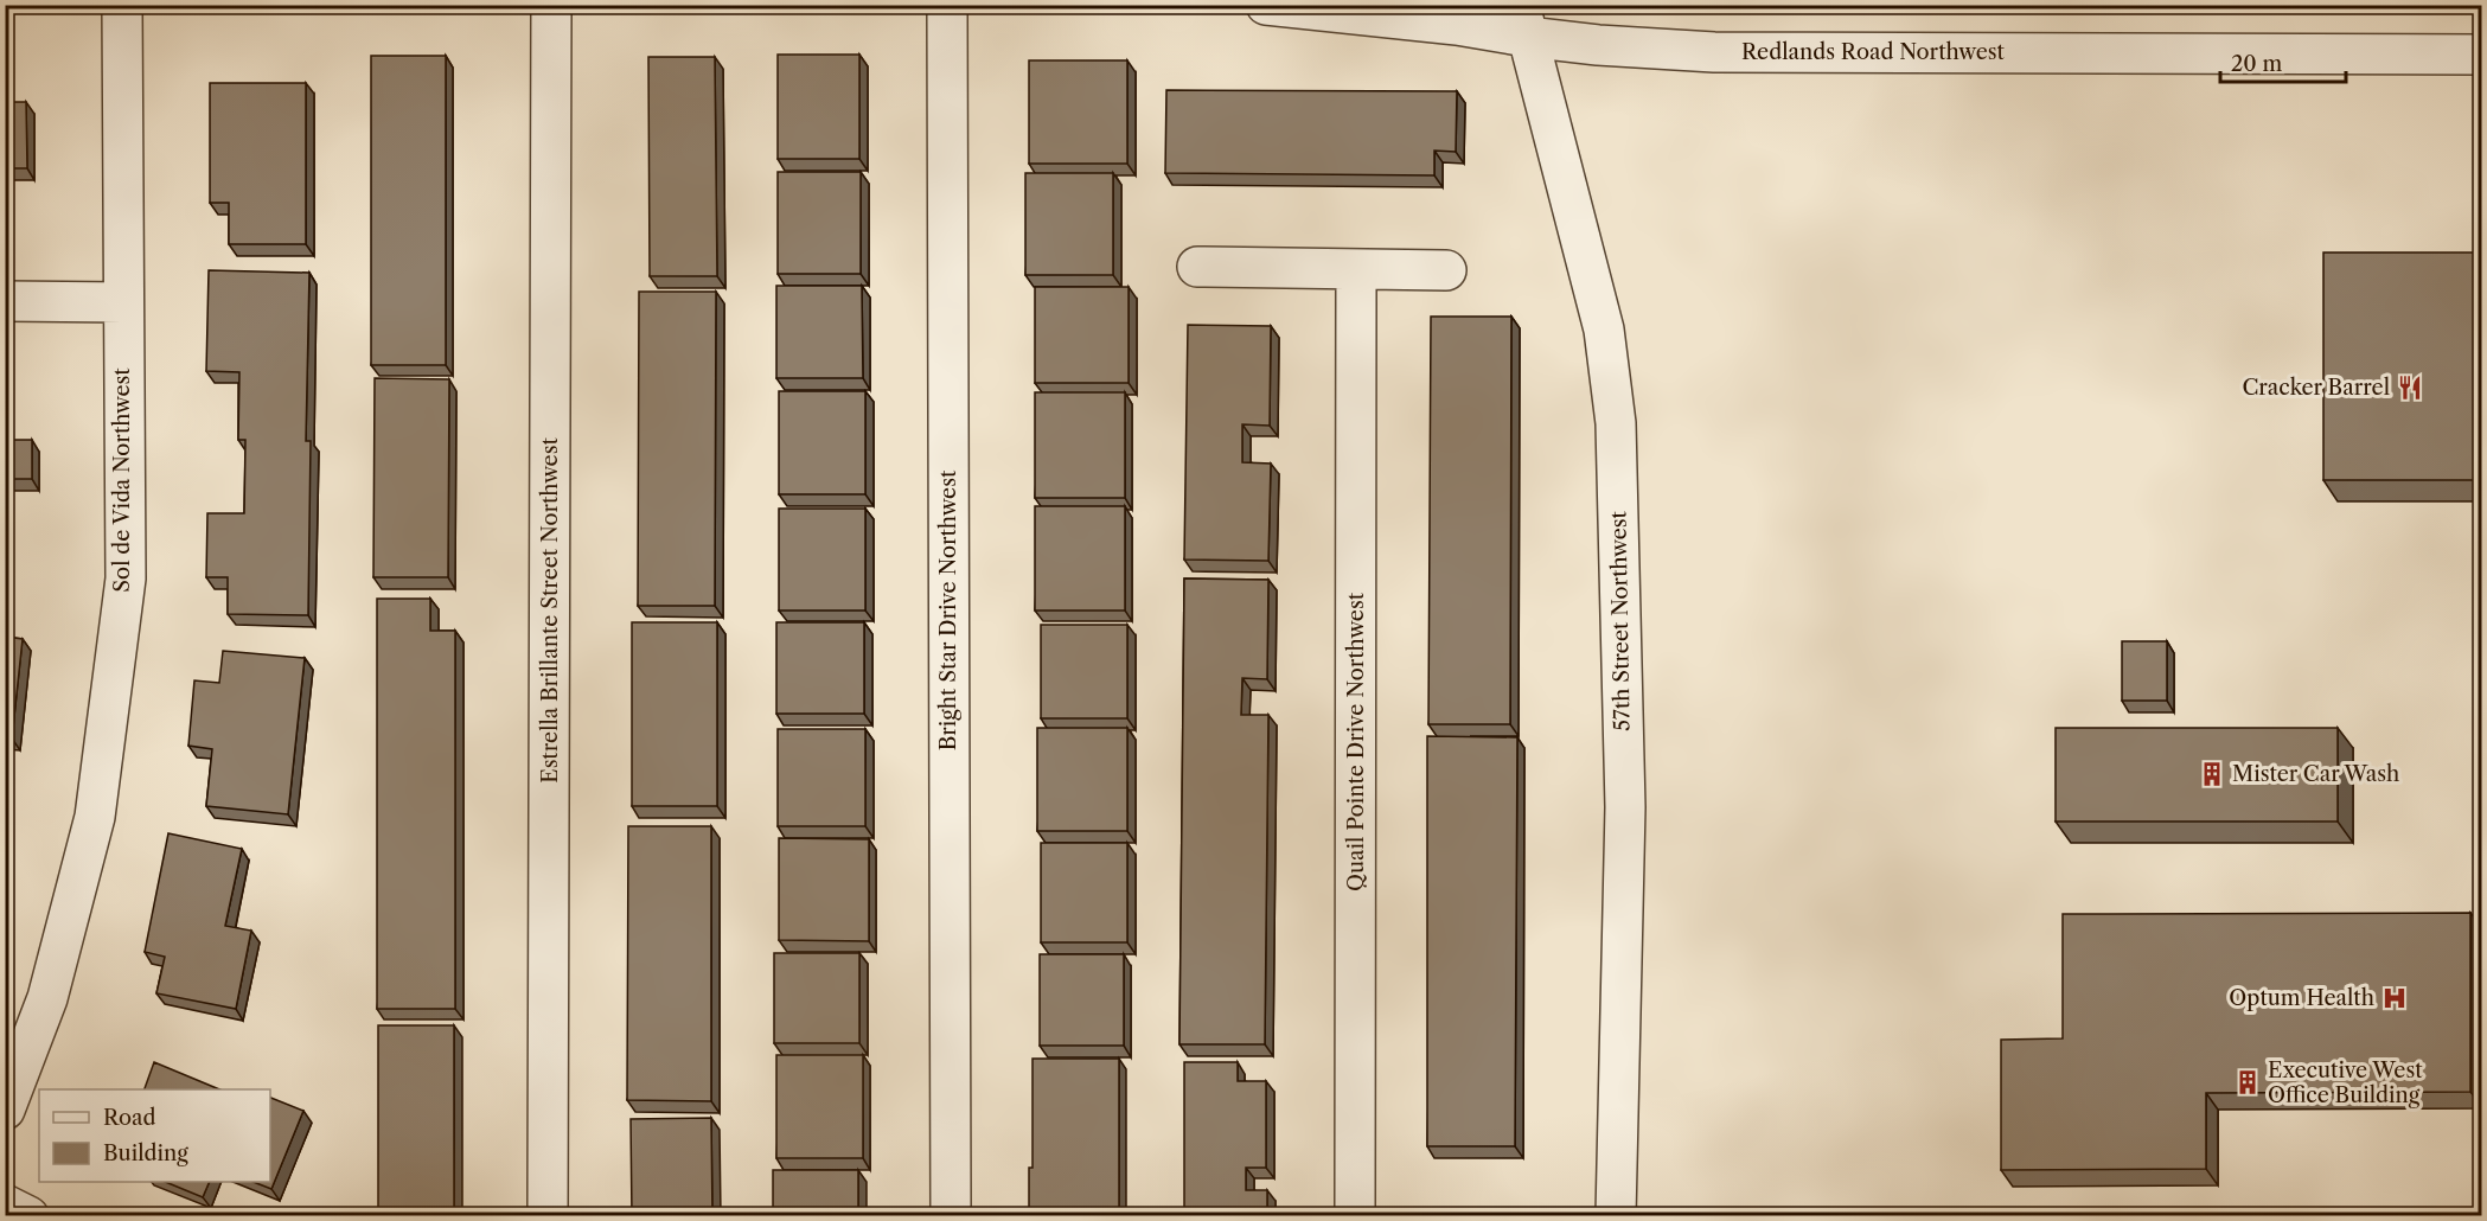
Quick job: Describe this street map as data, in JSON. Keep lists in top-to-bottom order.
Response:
{
  "streets": {
    "street": [
      "Redlands Road Northwest",
      "Sol de Vida Northwest",
      "Estrella Brillante Street Northwest",
      "Bright Star Drive Northwest",
      "57th Street Northwest",
      "Quail Pointe Drive Northwest"
    ]
  },
  "crossings": [
    ["Redlands Road Northwest", "57th Street Northwest"]
  ],
  "places": {
    "restaurant": ["Cracker Barrel"],
    "building": ["Mister Car Wash", "Executive West Office Building"],
    "hospital": ["Optum Health"]
  },
  "legend": ["Road", "Building"],
  "scale_bar": "20 m"
}
